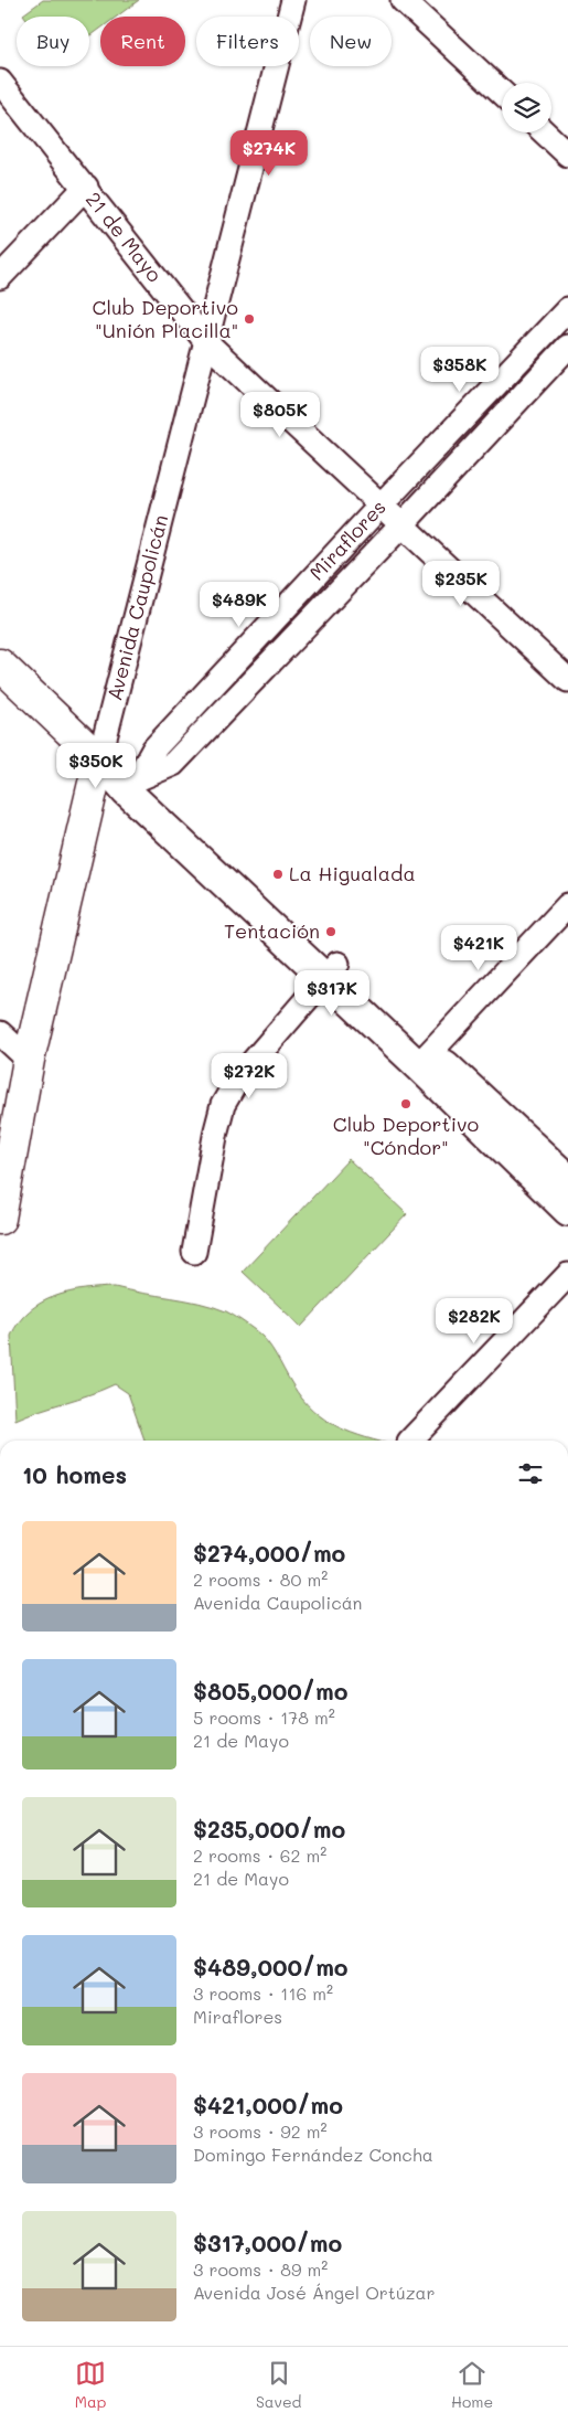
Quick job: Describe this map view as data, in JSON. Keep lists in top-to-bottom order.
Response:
{
  "streets": {
    "main road": ["Avenida Caupolicán"],
    "street": ["21 de Mayo", "Miraflores"]
  },
  "crossings": [
    ["21 de Mayo", "Miraflores"],
    ["21 de Mayo", "Avenida Caupolicán"]
  ],
  "places": [
    "Club Deportivo \"Unión Placilla\"",
    "La Higualada",
    "Tentación",
    "Club Deportivo \"Cóndor\""
  ],
  "page": {
    "chip": [
      "Buy",
      "Rent",
      "Filters",
      "New"
    ],
    "price": [
      "$274K",
      "$358K",
      "$805K",
      "$235K",
      "$489K",
      "$350K",
      "$421K",
      "$317K",
      "$272K",
      "$282K"
    ],
    "heading": "10 homes",
    "list": [
      {
        "name": "$274,000/mo",
        "note": "2 rooms · 80 m² · Avenida Caupolicán"
      },
      {
        "name": "$805,000/mo",
        "note": "5 rooms · 178 m² · 21 de Mayo"
      },
      {
        "name": "$235,000/mo",
        "note": "2 rooms · 62 m² · 21 de Mayo"
      },
      {
        "name": "$489,000/mo",
        "note": "3 rooms · 116 m² · Miraflores"
      },
      {
        "name": "$421,000/mo",
        "note": "3 rooms · 92 m² · Domingo Fernández Concha"
      },
      {
        "name": "$317,000/mo",
        "note": "3 rooms · 89 m² · Avenida José Ángel Ortúzar"
      }
    ],
    "tabs": ["Map", "Saved", "Home"]
  }
}
